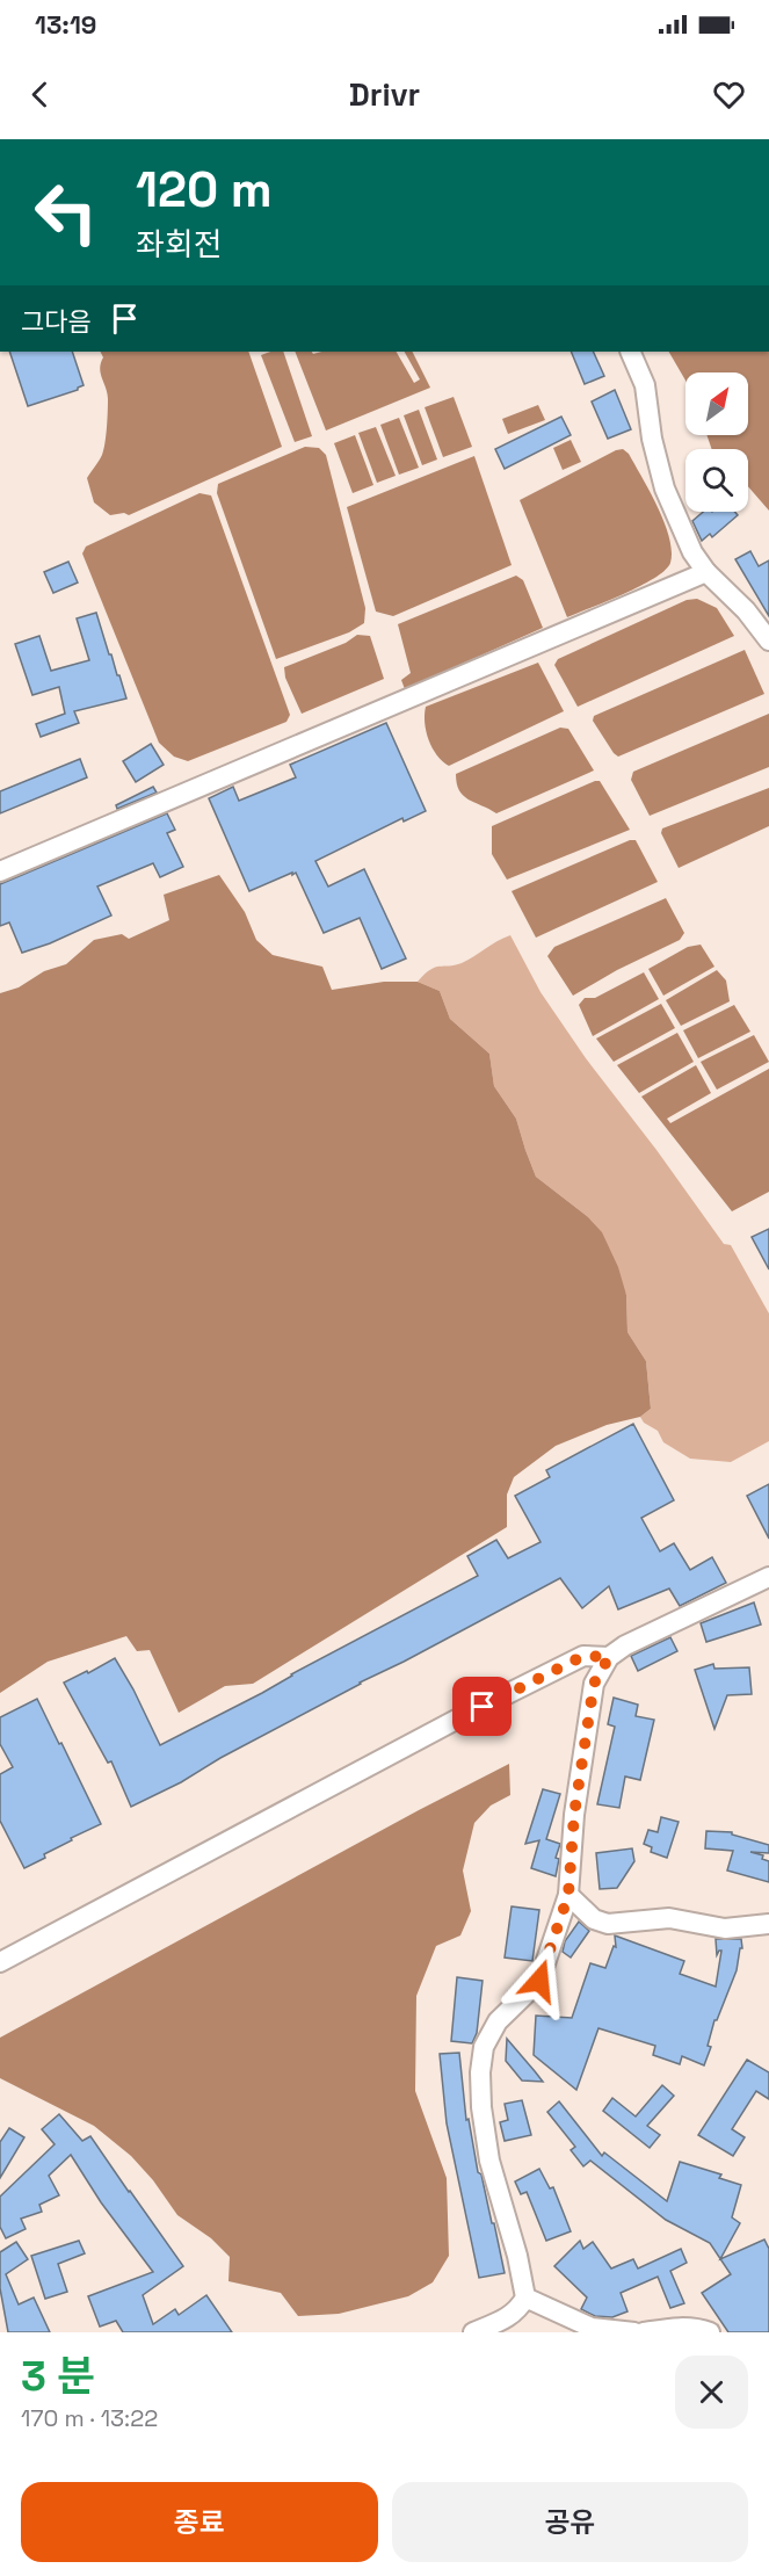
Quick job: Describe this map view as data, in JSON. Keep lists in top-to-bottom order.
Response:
{
  "north": "top right",
  "page": {
    "status": "13:19",
    "header": "Drivr",
    "turn": ["120 m", "좌회전"],
    "then": "그다음",
    "heading": ["3 분", "170 m · 13:22"],
    "buttons": ["종료", "공유"]
  }
}
